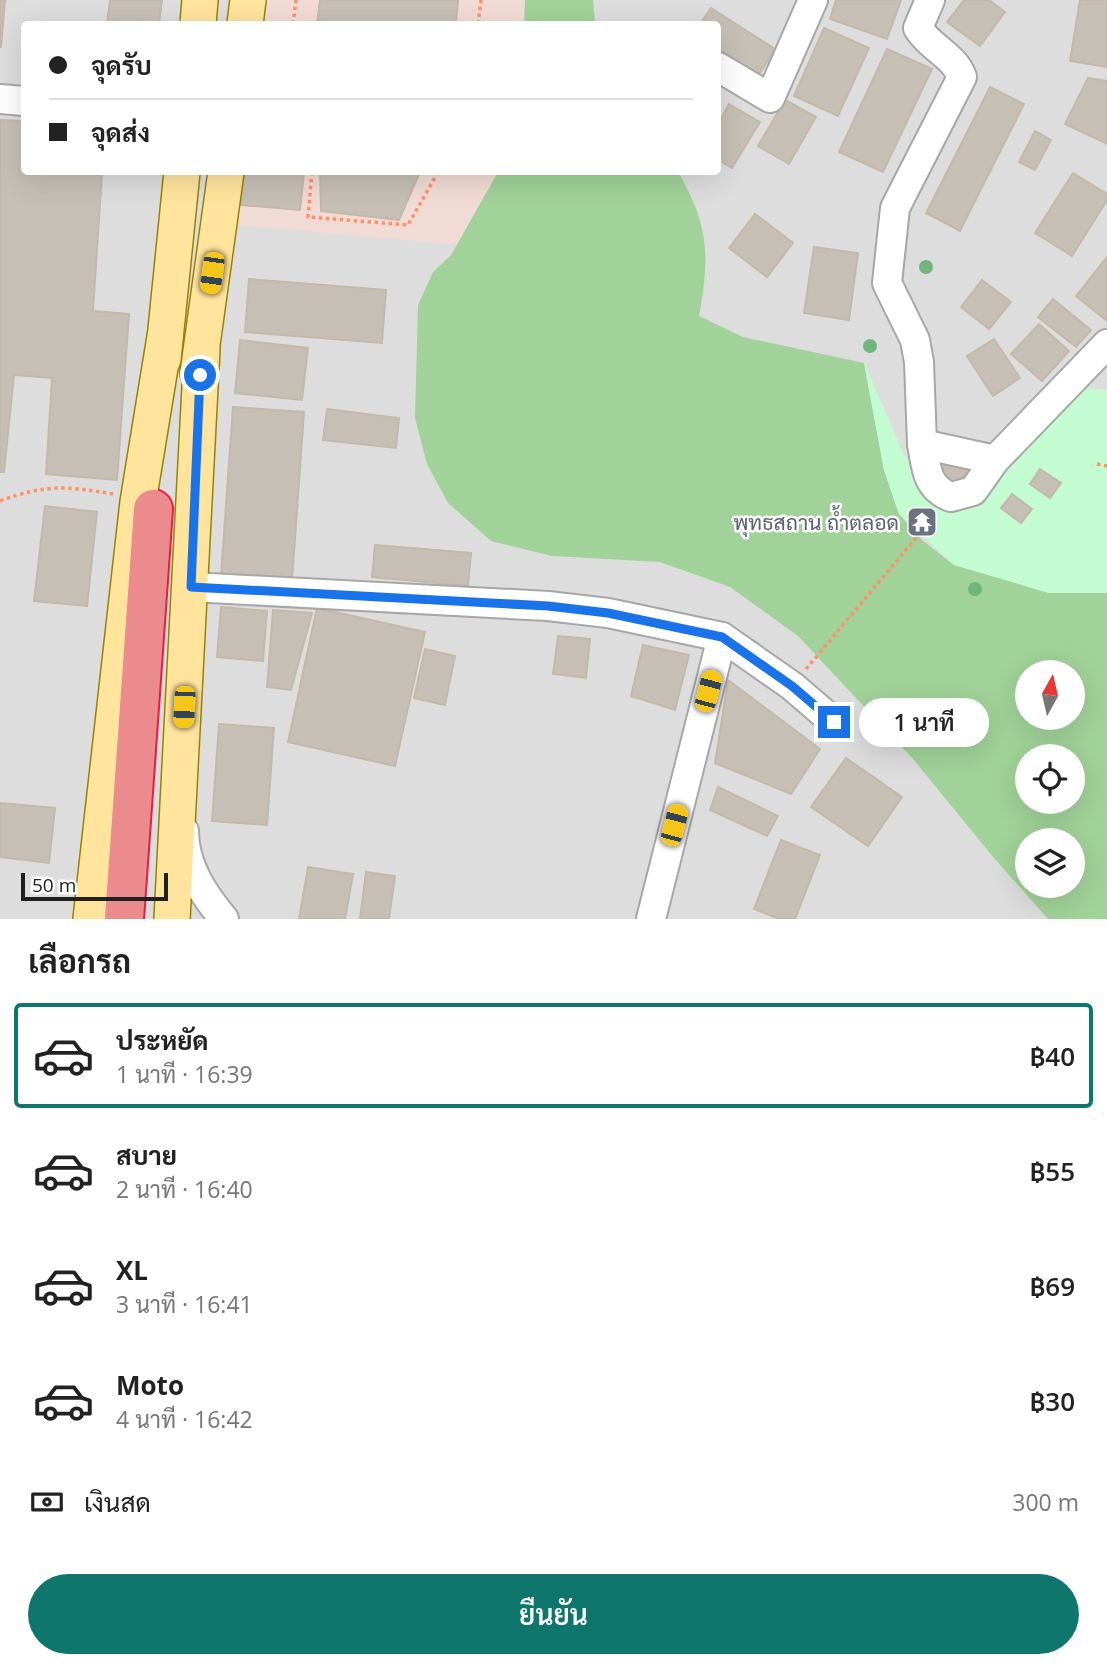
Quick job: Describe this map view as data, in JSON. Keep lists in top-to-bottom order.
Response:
{
  "places": {
    "temple": ["พุทธสถาน ถ้ำตลอด"]
  },
  "scale_bar": "50 m",
  "north": "top",
  "page": {
    "banner": ["จุดรับ", "จุดส่ง"],
    "bubble": "1 นาที",
    "scale": "50 m",
    "heading": "เลือกรถ",
    "list": [
      {
        "name": "ประหยัด",
        "note": "1 นาที · 16:39",
        "value": "฿40"
      },
      {
        "name": "สบาย",
        "note": "2 นาที · 16:40",
        "value": "฿55"
      },
      {
        "name": "XL",
        "note": "3 นาที · 16:41",
        "value": "฿69"
      },
      {
        "name": "Moto",
        "note": "4 นาที · 16:42",
        "value": "฿30"
      }
    ],
    "pay": ["เงินสด", "300 m"],
    "buttons": "ยืนยัน"
  }
}
